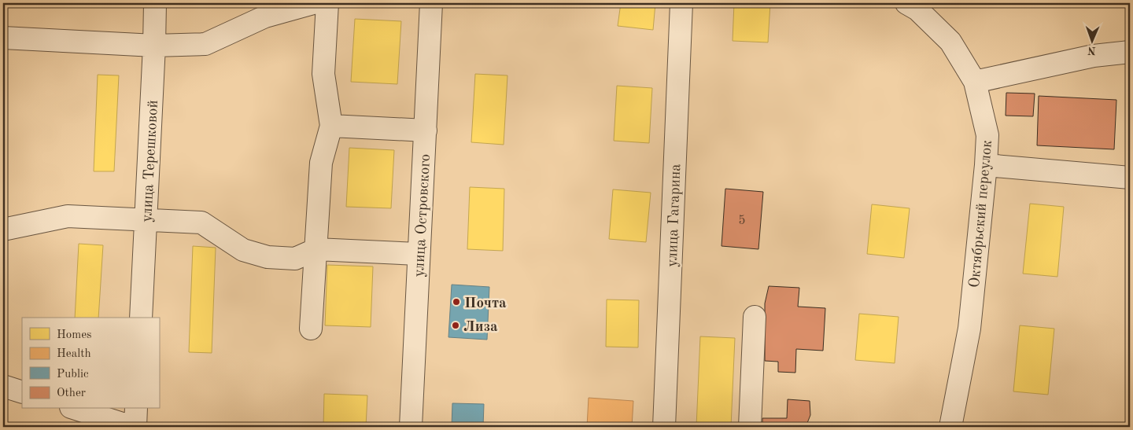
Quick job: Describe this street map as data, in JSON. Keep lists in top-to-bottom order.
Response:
{
  "streets": {
    "street": [
      "улица Терешковой",
      "Октябрьский переулок",
      "улица Островского",
      "улица Гагарина"
    ]
  },
  "places": ["Почта", "Лиза"],
  "house_numbers": ["5"],
  "legend": [
    "Homes",
    "Health",
    "Public",
    "Other"
  ],
  "north": "bottom"
}
